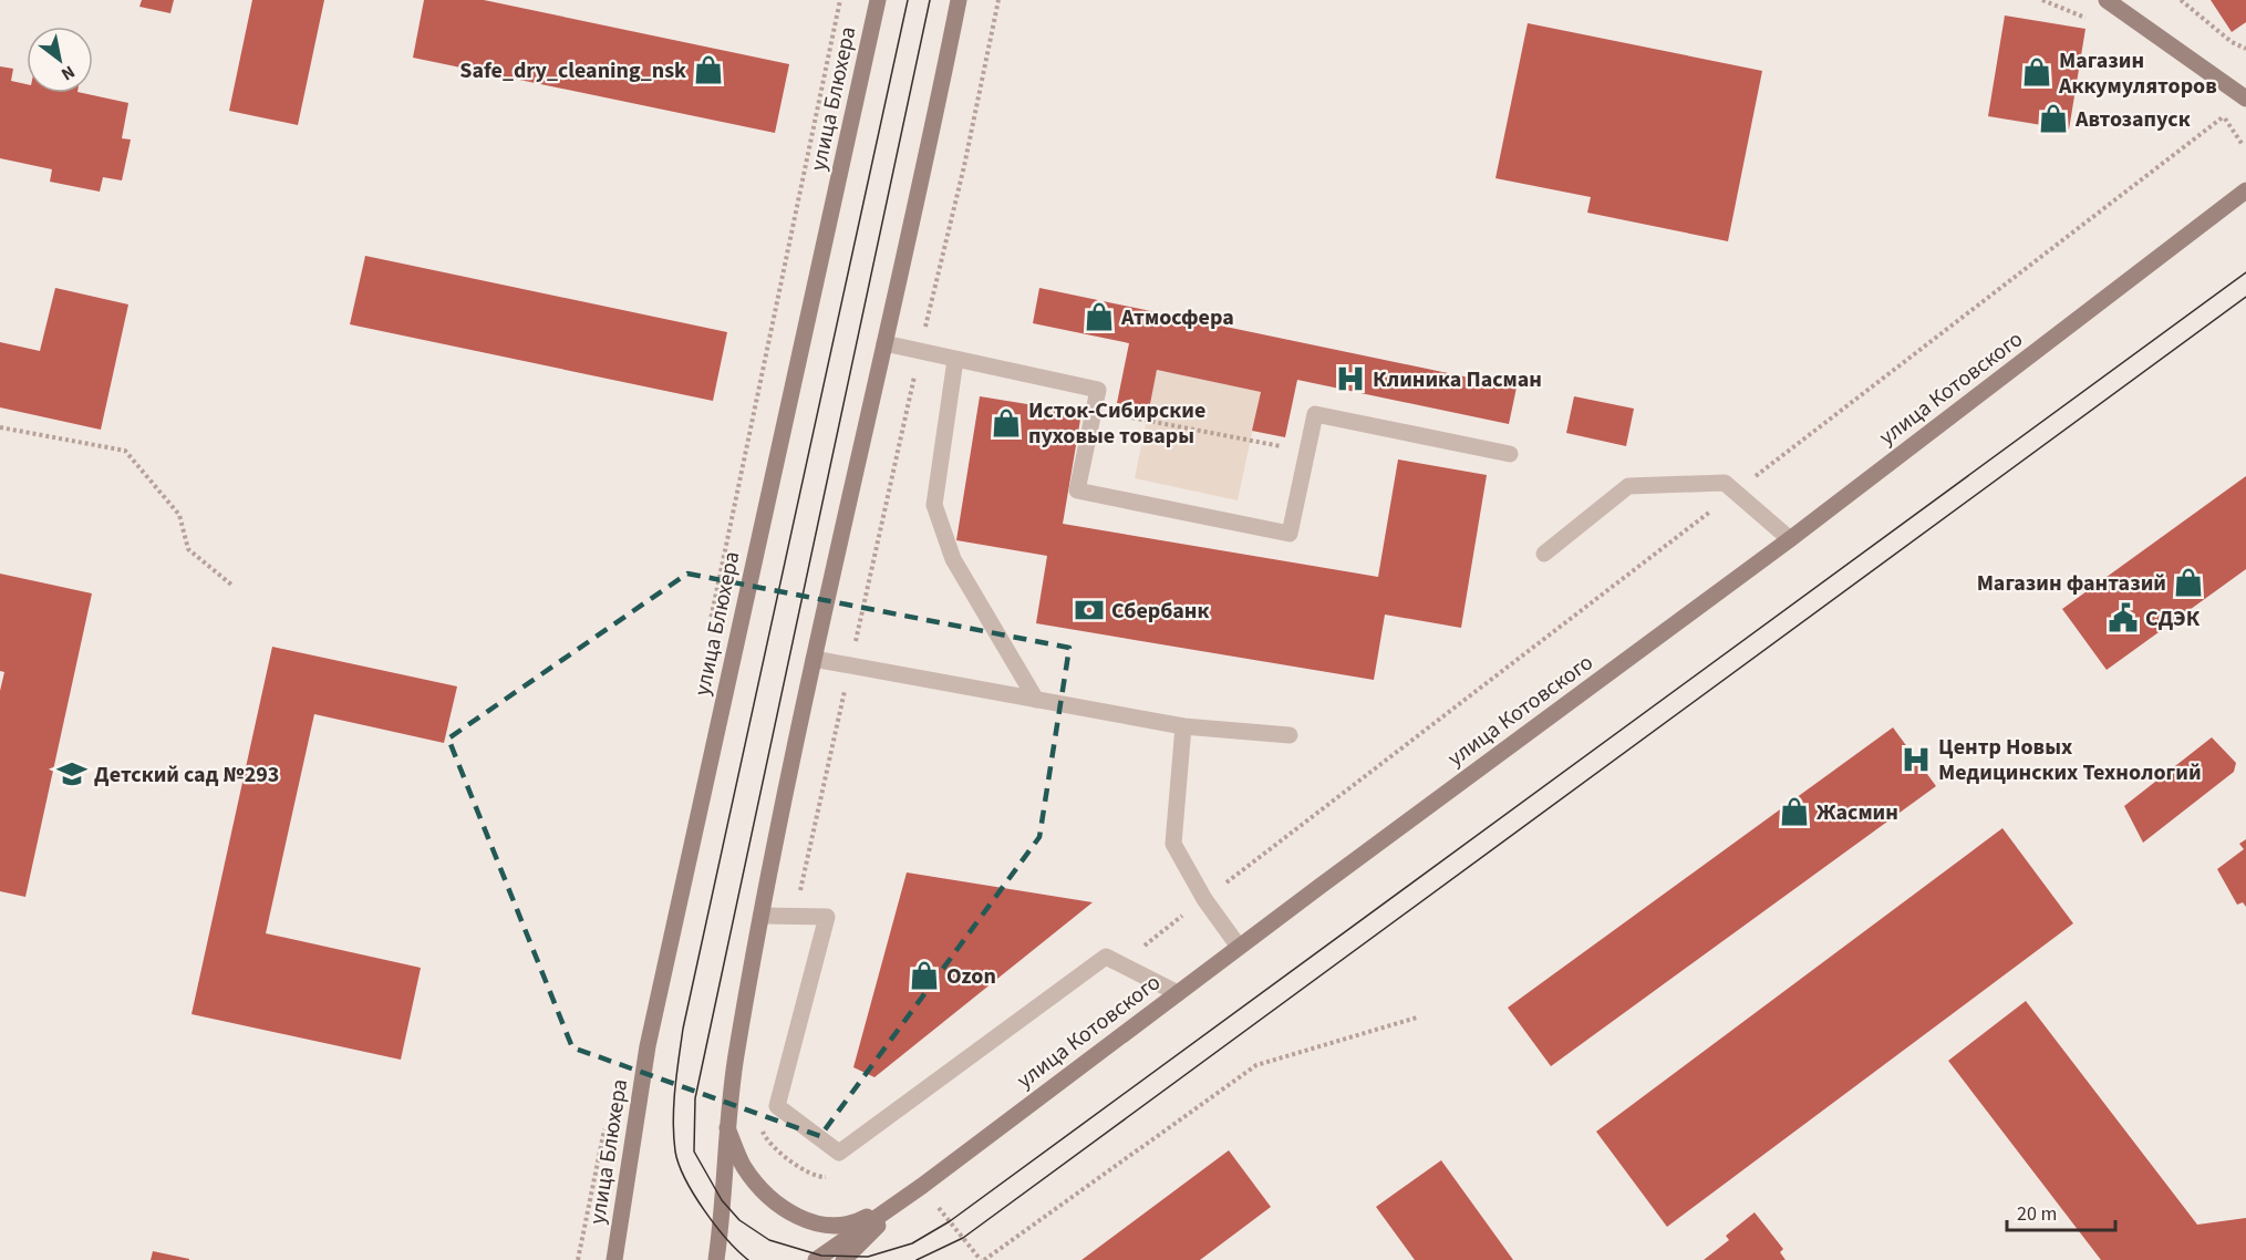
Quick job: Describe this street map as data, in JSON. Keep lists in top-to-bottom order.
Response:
{
  "streets": {
    "street": ["улица Блюхера", "улица Котовского"]
  },
  "places": {
    "shop": [
      "Safe_dry_cleaning_nsk",
      "Магазин Аккумуляторов",
      "Автозапуск",
      "Атмосфера",
      "Исток-Сибирские пуховые товары",
      "Магазин фантазий",
      "Жасмин",
      "Ozon"
    ],
    "hospital": ["Клиника Пасман", "Центр Новых Медицинских Технологий"],
    "bank": ["Сбербанк"],
    "public building": ["СДЭК"],
    "school or university": ["Детский сад №293"]
  },
  "scale_bar": "20 m",
  "north": "bottom right"
}
